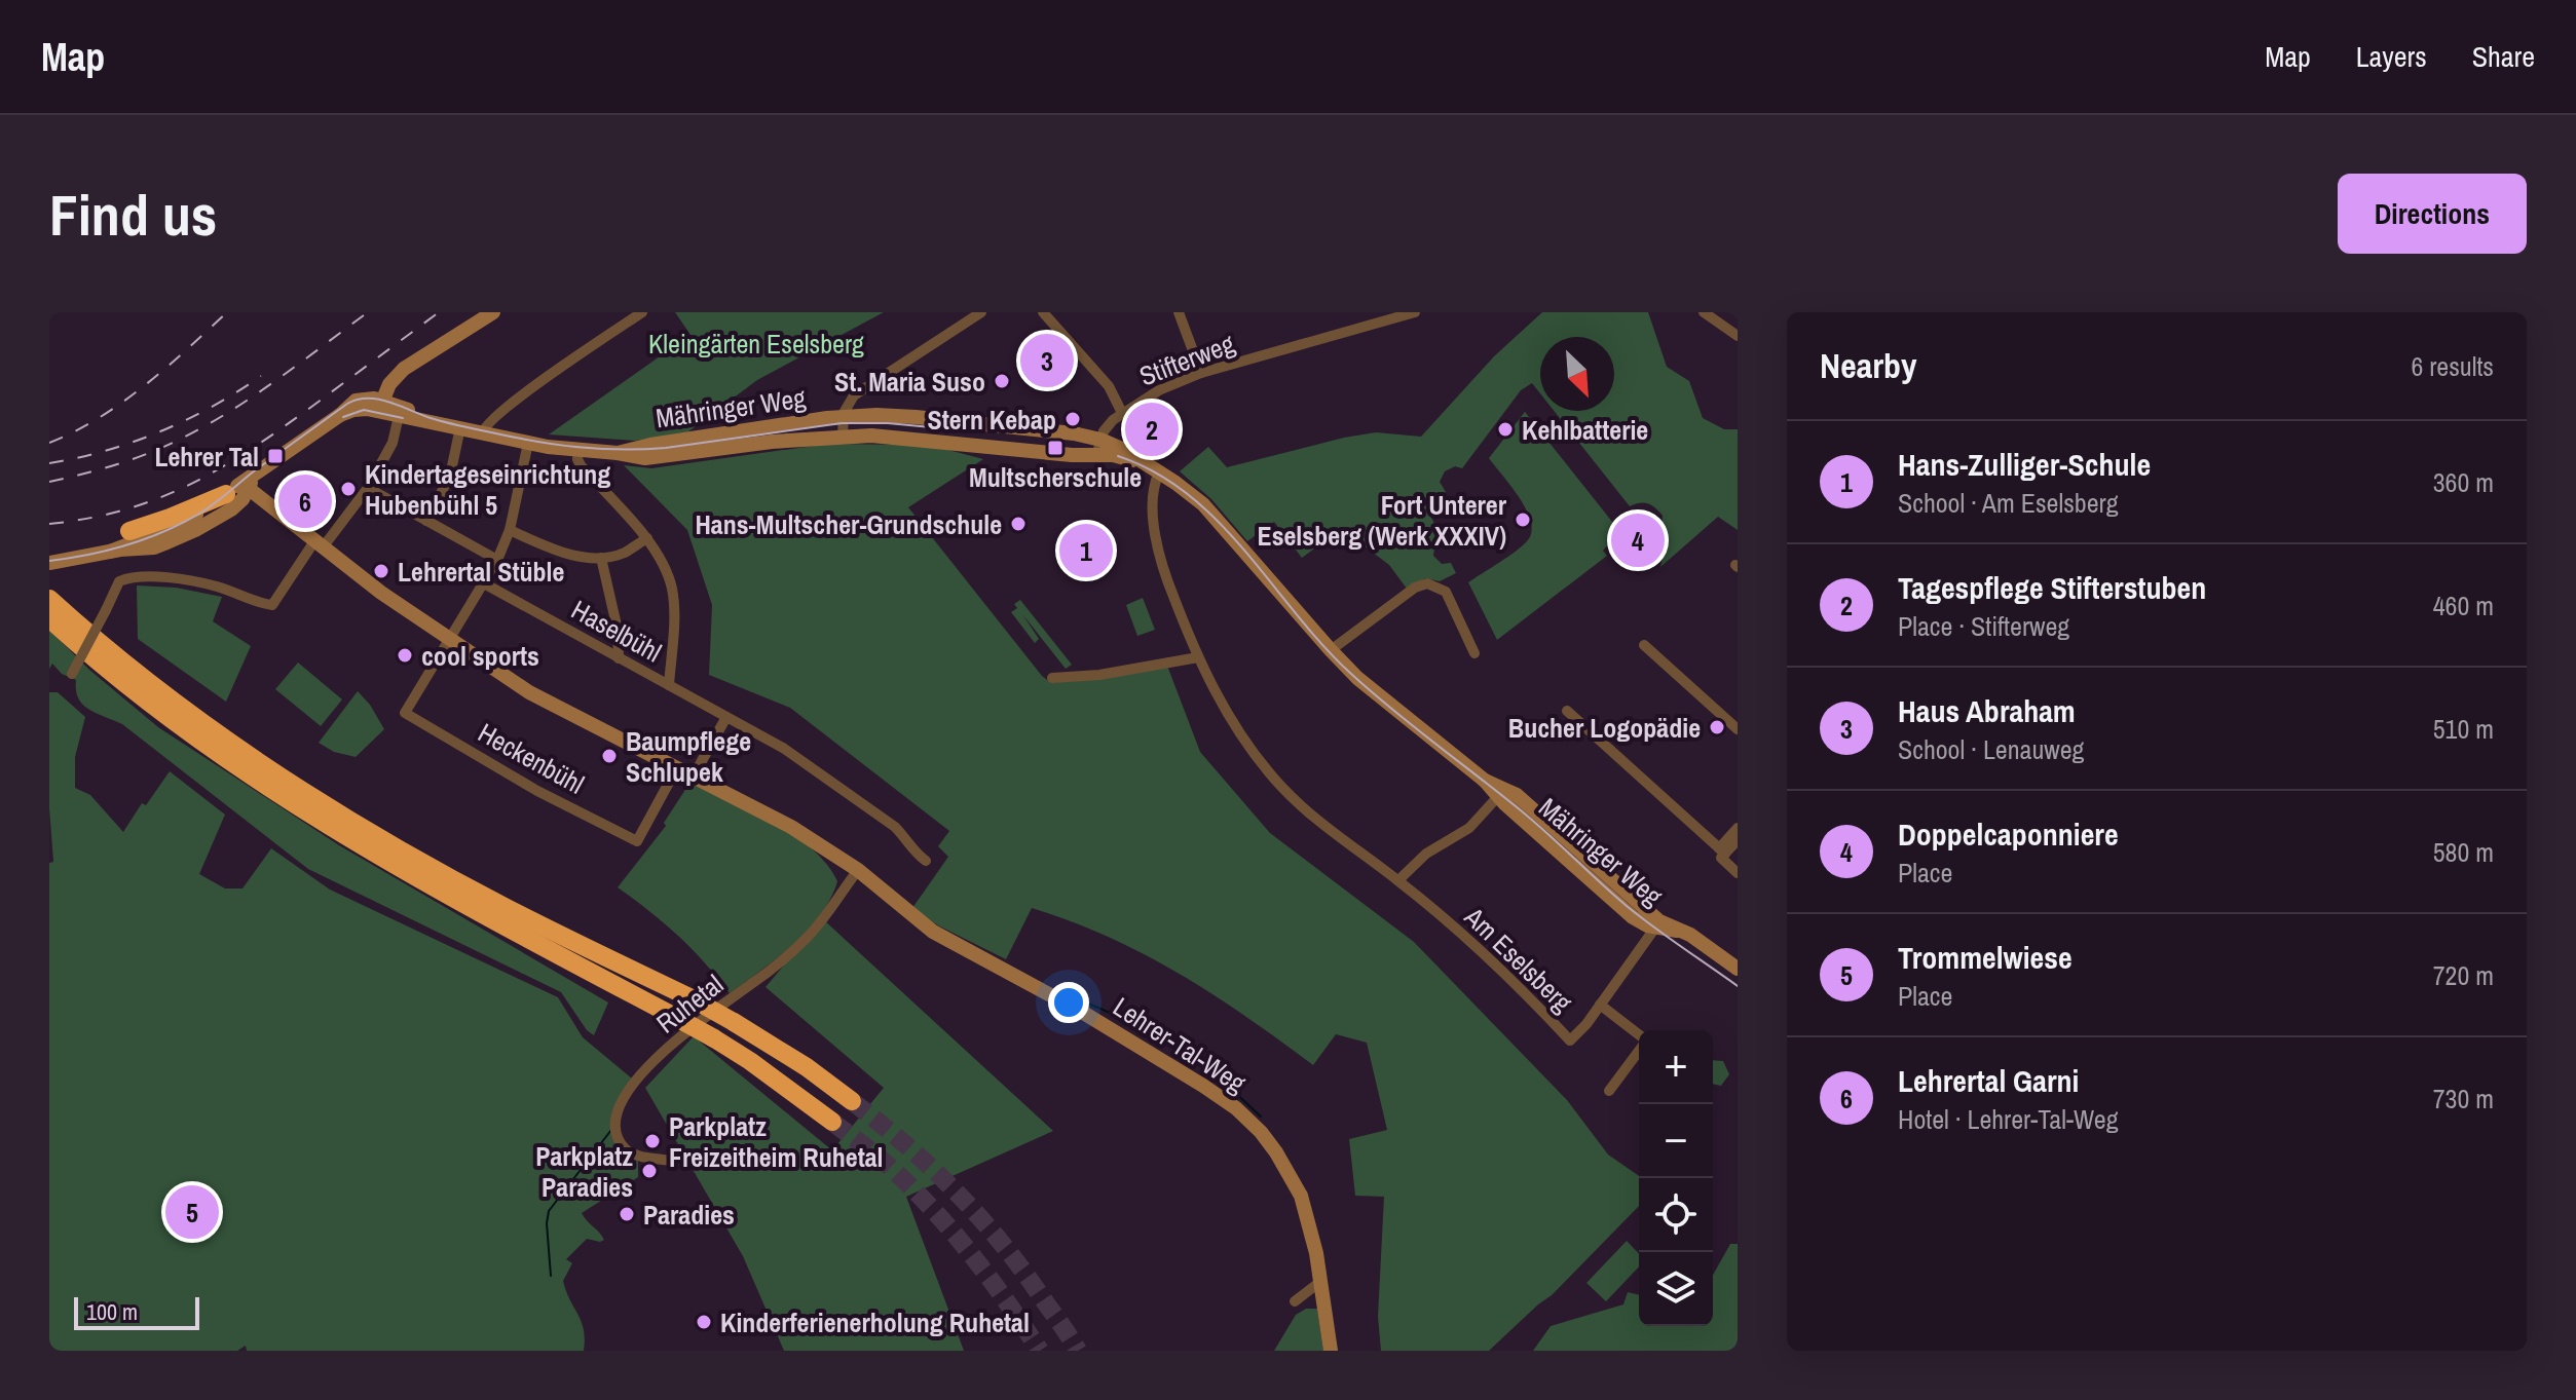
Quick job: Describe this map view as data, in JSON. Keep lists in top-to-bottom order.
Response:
{
  "streets": {
    "street": [
      "Stifterweg",
      "Mähringer Weg",
      "Haselbühl",
      "Heckenbühl",
      "Am Eselsberg",
      "Ruhetal",
      "Lehrer-Tal-Weg"
    ]
  },
  "crossings": [
    ["Stifterweg", "Mähringer Weg"],
    ["Mähringer Weg", "Am Eselsberg"],
    ["Heckenbühl", "Lehrer-Tal-Weg"],
    ["Ruhetal", "Lehrer-Tal-Weg"]
  ],
  "parks": ["Kleingärten Eselsberg"],
  "places": {
    "other": [
      "St. Maria Suso",
      "Stern Kebap",
      "Kehlbatterie",
      "Kindertageseinrichtung Hubenbühl 5",
      "Fort Unterer Eselsberg (Werk XXXIV)",
      "Hans-Multscher-Grundschule",
      "Lehrertal Stüble",
      "cool sports",
      "Bucher Logopädie",
      "Baumpflege Schlupek",
      "Parkplatz Freizeitheim Ruhetal",
      "Parkplatz Paradies",
      "Paradies",
      "Kinderferienerholung Ruhetal"
    ],
    "transit": ["Multscherschule", "Lehrer Tal"]
  },
  "scale_bar": "100 m",
  "north": "bottom right",
  "page": {
    "header": "Map",
    "nav": ["Map", "Layers", "Share"],
    "buttons": "Directions",
    "title": "Find us",
    "heading": ["Nearby", "6 results"],
    "pins": [
      "3",
      "2",
      "6",
      "4",
      "1",
      "5"
    ],
    "list": [
      {
        "mark": "1",
        "name": "Hans-Zulliger-Schule",
        "note": "School · Am Eselsberg",
        "value": "360 m"
      },
      {
        "mark": "2",
        "name": "Tagespflege Stifterstuben",
        "note": "Place · Stifterweg",
        "value": "460 m"
      },
      {
        "mark": "3",
        "name": "Haus Abraham",
        "note": "School · Lenauweg",
        "value": "510 m"
      },
      {
        "mark": "4",
        "name": "Doppelcaponniere",
        "note": "Place",
        "value": "580 m"
      },
      {
        "mark": "5",
        "name": "Trommelwiese",
        "note": "Place",
        "value": "720 m"
      },
      {
        "mark": "6",
        "name": "Lehrertal Garni",
        "note": "Hotel · Lehrer-Tal-Weg",
        "value": "730 m"
      }
    ],
    "map_buttons": ["+", "−"],
    "scale": "100 m"
  }
}
